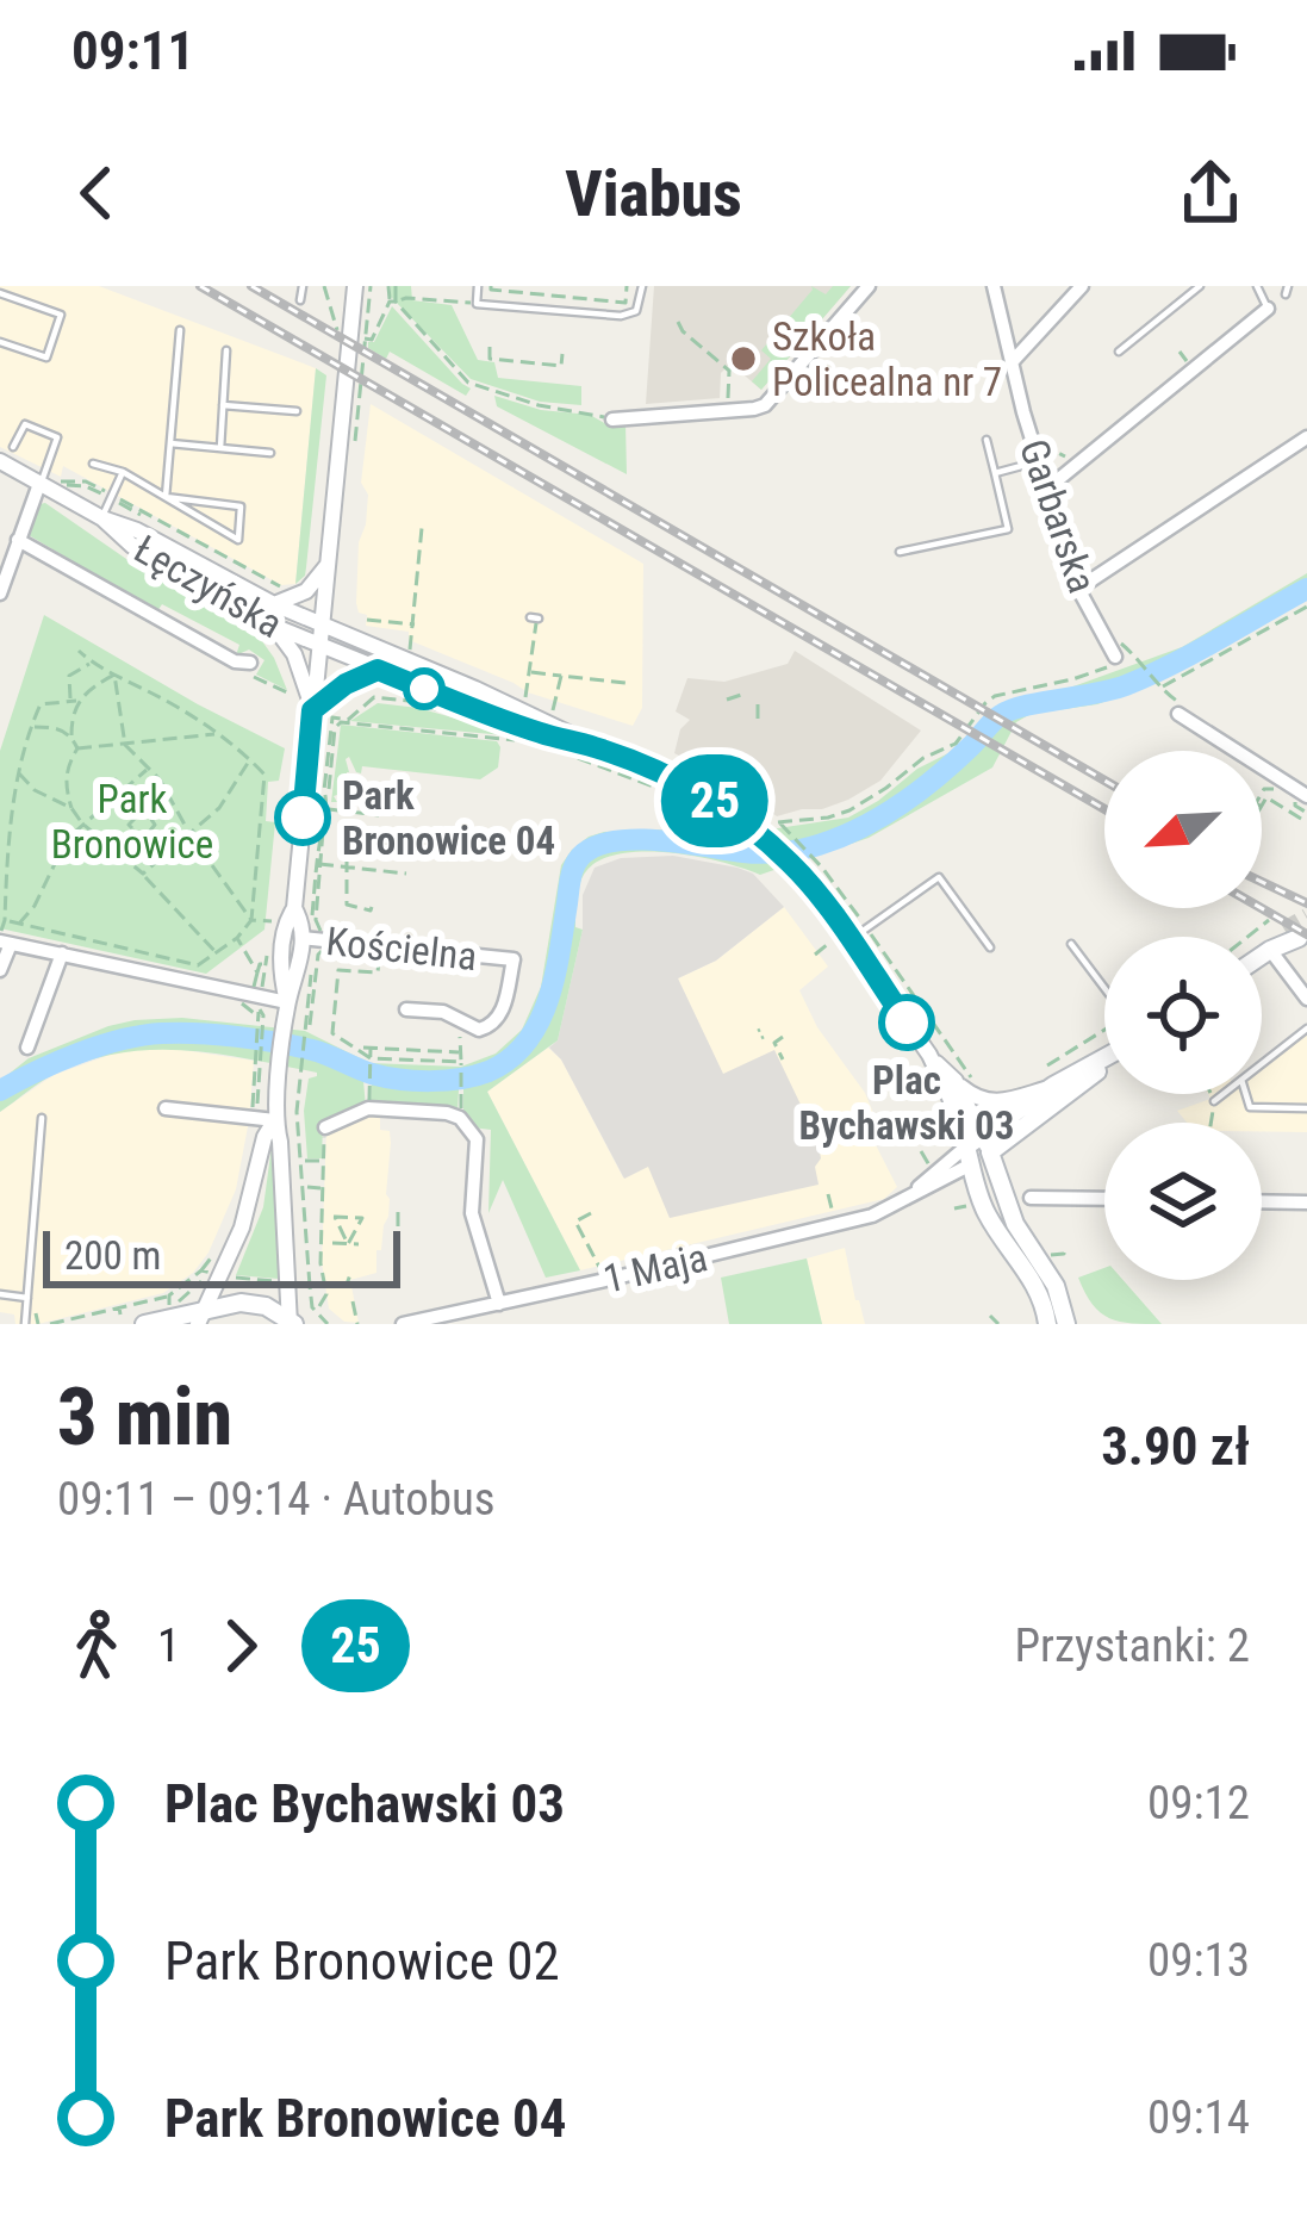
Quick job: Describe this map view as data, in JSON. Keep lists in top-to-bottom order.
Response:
{
  "streets": {
    "street": [
      "Garbarska",
      "Łęczyńska",
      "Kościelna",
      "1 Maja"
    ]
  },
  "parks": ["Park Bronowice"],
  "places": ["Szkoła Policealna nr 7", "Park Bronowice 04", "Plac Bychawski 03"],
  "lines": ["bus line 25"],
  "scale_bar": "200 m",
  "north": "bottom left",
  "page": {
    "status": "09:11",
    "header": "Viabus",
    "on_map": "25",
    "scale": "200 m",
    "heading": ["3 min", "09:11 – 09:14 · Autobus", "3.90 zł"],
    "legs": ["1", "25", "Przystanki: 2"],
    "list": [
      {
        "name": "Plac Bychawski 03",
        "value": "09:12"
      },
      {
        "name": "Park Bronowice 02",
        "value": "09:13"
      },
      {
        "name": "Park Bronowice 04",
        "value": "09:14"
      }
    ]
  }
}
